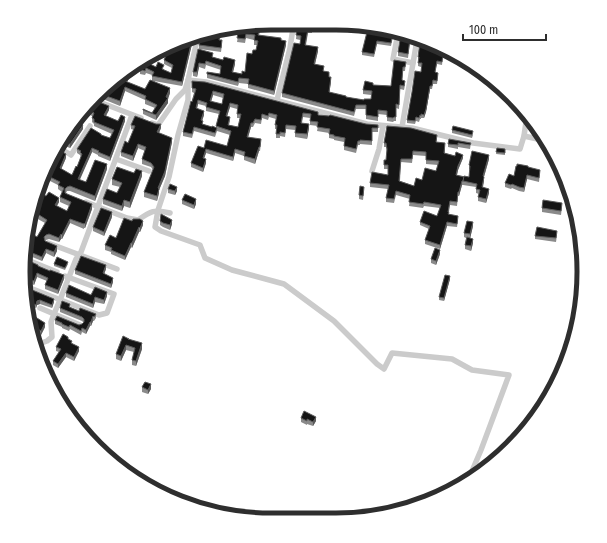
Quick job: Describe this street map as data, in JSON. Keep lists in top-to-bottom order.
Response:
{
  "scale_bar": "100 m"
}
